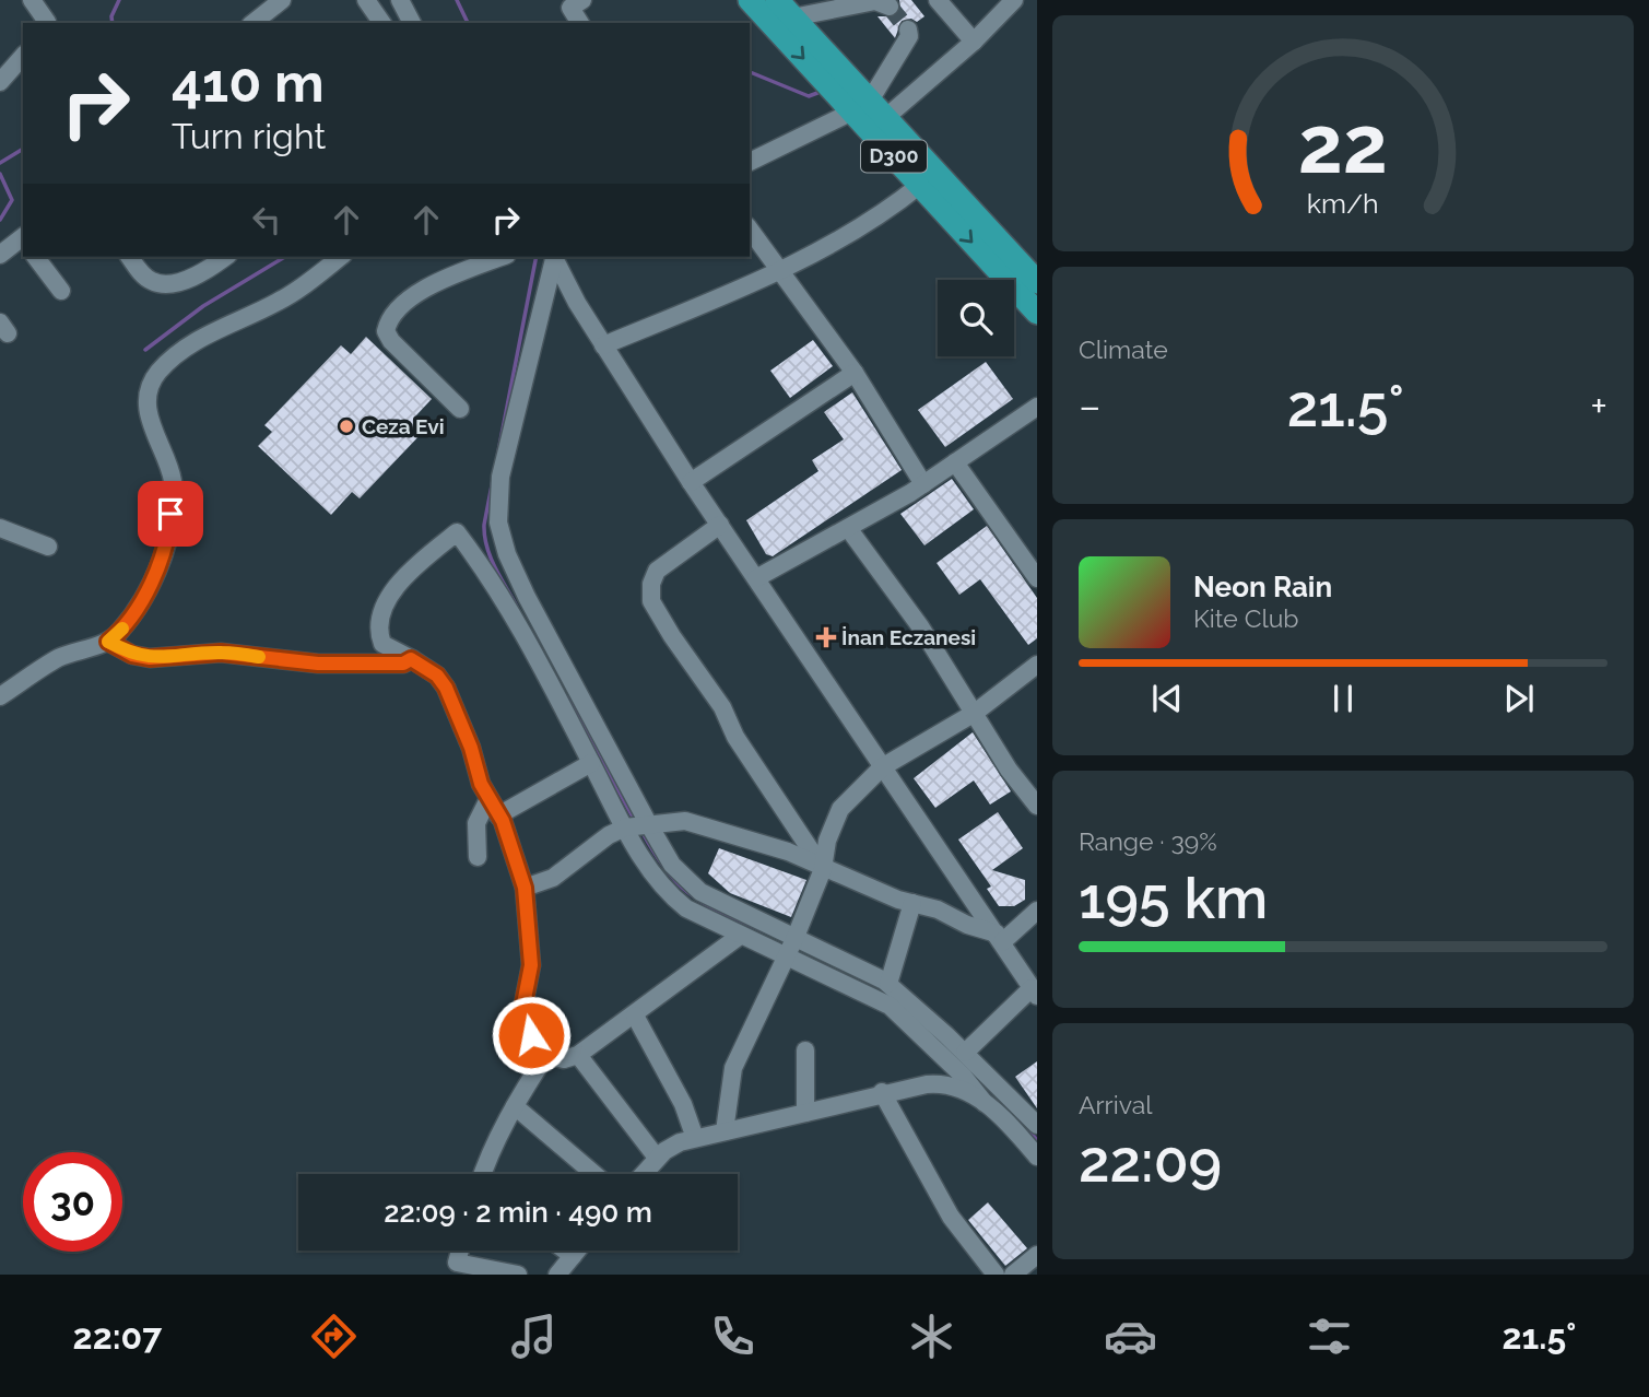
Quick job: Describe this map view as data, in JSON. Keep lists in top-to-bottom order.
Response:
{
  "streets": {
    "highway": ["D300"]
  },
  "places": {
    "other": ["Ceza Evi"],
    "health": ["İnan Eczanesi"]
  },
  "page": {
    "turn": ["410 m", "Turn right"],
    "tile": [
      "Climate",
      ["Range · 39%", "195 km"],
      ["Arrival", "22:09"]
    ],
    "heat": ["−", "21.5°", "+"],
    "song": ["Neon Rain", "Kite Club"],
    "limit": "30",
    "trip": "22:09 · 2 min · 490 m",
    "tabs": ["22:07", "21.5°"],
    "gauge": ["22", "km/h"]
  }
}
